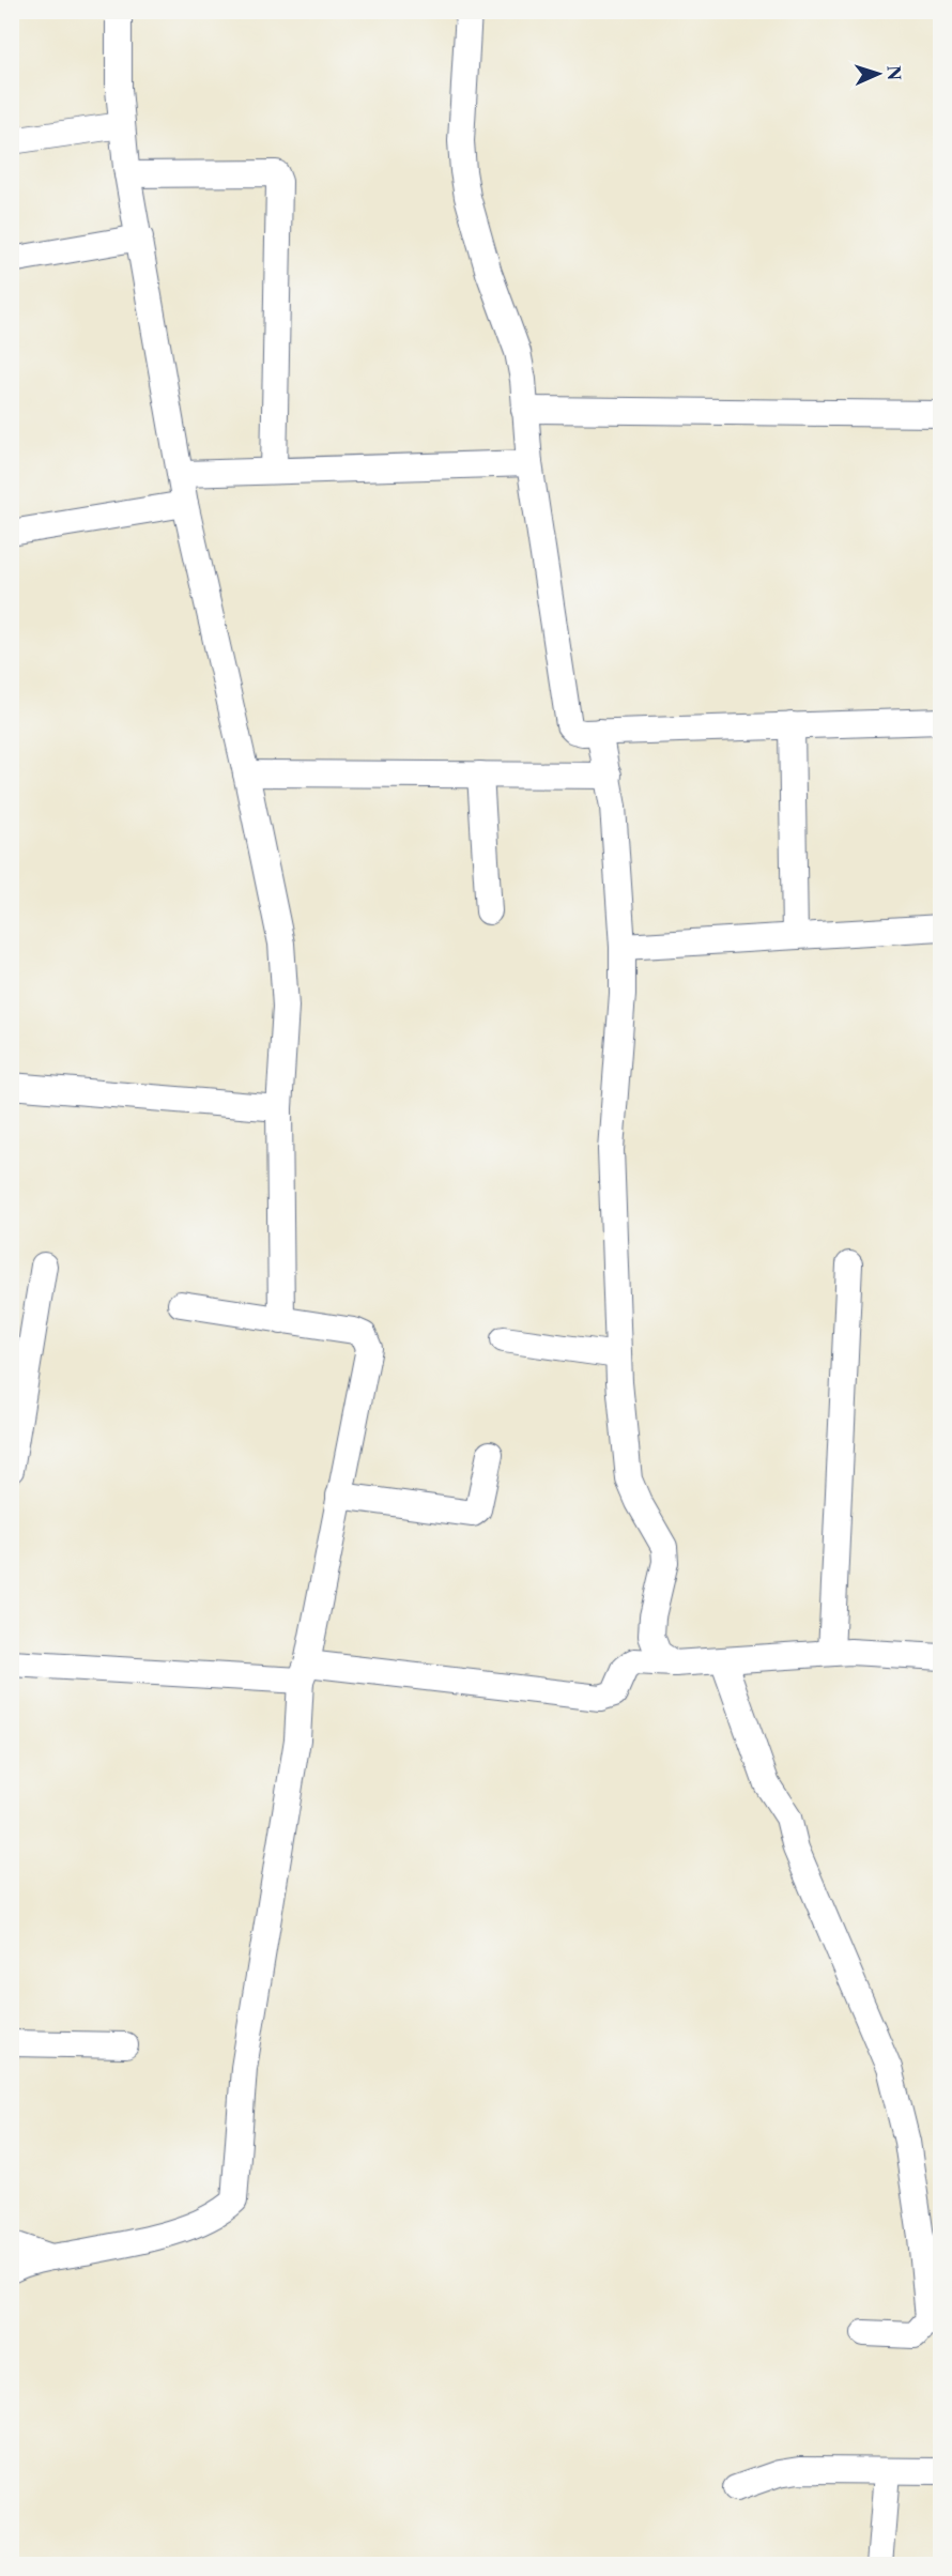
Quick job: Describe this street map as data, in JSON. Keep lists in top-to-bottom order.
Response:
{
  "north": "right"
}
